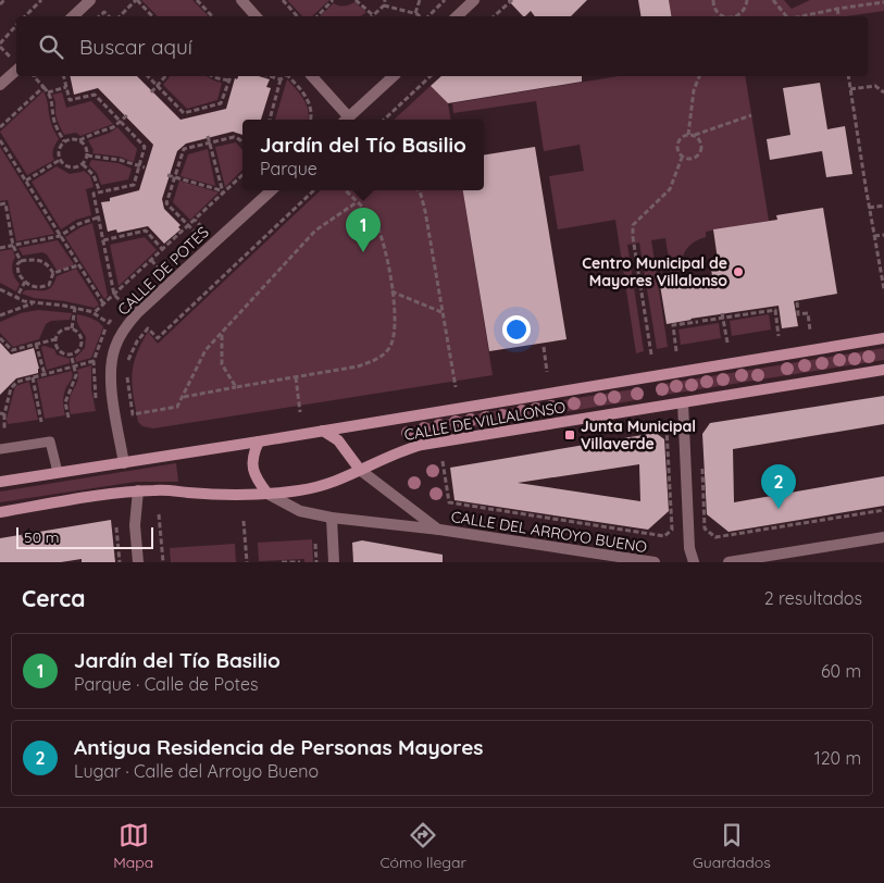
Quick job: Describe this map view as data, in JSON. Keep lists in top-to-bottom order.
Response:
{
  "streets": {
    "main road": ["CALLE DE VILLALONSO"],
    "street": ["CALLE DE POTES", "CALLE DEL ARROYO BUENO"]
  },
  "crossings": [
    ["CALLE DE POTES", "CALLE DE VILLALONSO"],
    ["CALLE DE VILLALONSO", "CALLE DEL ARROYO BUENO"]
  ],
  "places": {
    "other": ["Centro Municipal de Mayores Villalonso"],
    "transit": ["Junta Municipal Villaverde"]
  },
  "scale_bar": "50 m",
  "page": {
    "search": "Buscar aquí",
    "popup": ["Jardín del Tío Basilio", "Parque"],
    "pins": ["1", "2"],
    "scale": "50 m",
    "heading": ["Cerca", "2 resultados"],
    "list": [
      {
        "mark": "1",
        "name": "Jardín del Tío Basilio",
        "note": "Parque · Calle de Potes",
        "value": "60 m"
      },
      {
        "mark": "2",
        "name": "Antigua Residencia de Personas Mayores",
        "note": "Lugar · Calle del Arroyo Bueno",
        "value": "120 m"
      }
    ],
    "nav": ["Mapa", "Cómo llegar", "Guardados"]
  }
}
